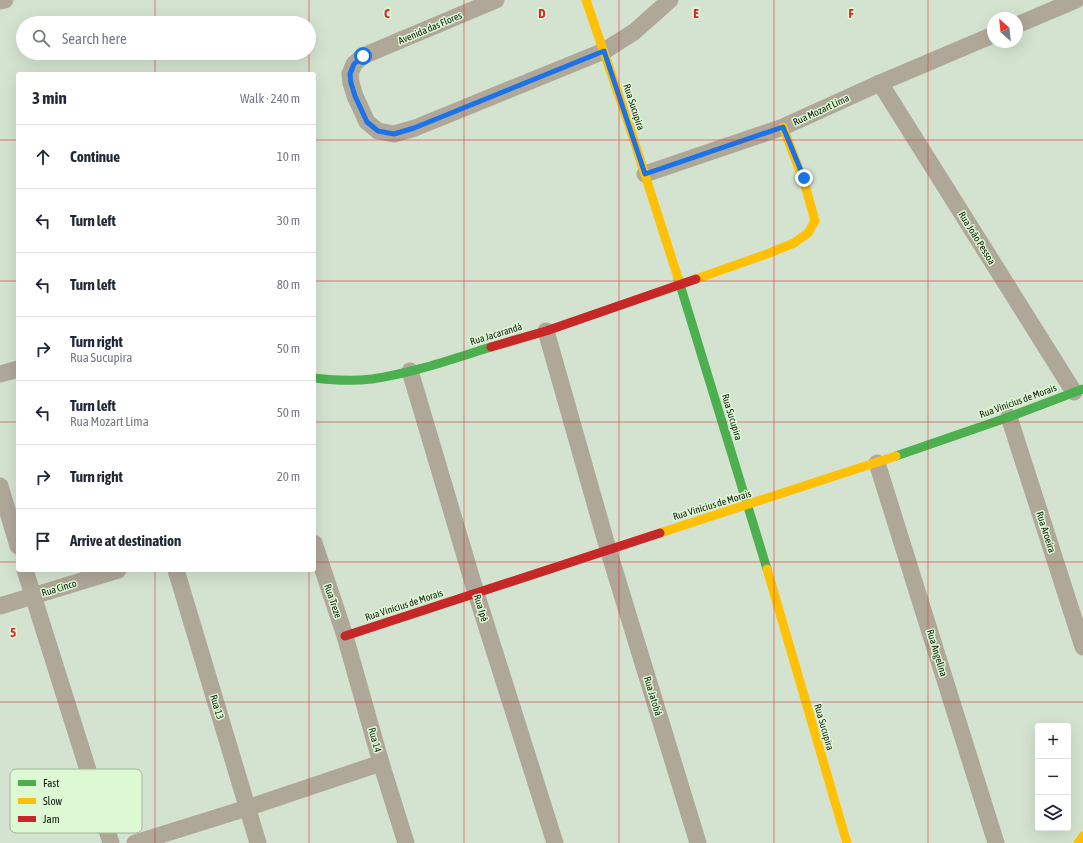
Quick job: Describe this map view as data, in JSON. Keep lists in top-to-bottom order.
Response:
{
  "streets": {
    "street": [
      "Avenida das Flores",
      "Rua Sucupira",
      "Rua Mozart Lima",
      "Rua João Pessoa",
      "Rua Jacarandá",
      "Rua Vinícius de Morais",
      "Rua Aroeira",
      "Rua Cinco",
      "Rua Treze",
      "Rua Ipê",
      "Rua Angelina",
      "Rua Jatobá",
      "Rua 13",
      "Rua 14"
    ]
  },
  "crossings": [
    ["Avenida das Flores", "Rua Sucupira"],
    ["Rua Sucupira", "Rua Mozart Lima"],
    ["Rua Sucupira", "Rua Jacarandá"],
    ["Rua Sucupira", "Rua Vinícius de Morais"],
    ["Rua Mozart Lima", "Rua João Pessoa"],
    ["Rua Mozart Lima", "Rua Jacarandá"],
    ["Rua João Pessoa", "Rua Vinícius de Morais"],
    ["Rua Jacarandá", "Rua Ipê"],
    ["Rua Jacarandá", "Rua Jatobá"],
    ["Rua Vinícius de Morais", "Rua Aroeira"],
    ["Rua Vinícius de Morais", "Rua Treze"],
    ["Rua Vinícius de Morais", "Rua Ipê"],
    ["Rua Vinícius de Morais", "Rua Angelina"],
    ["Rua Vinícius de Morais", "Rua Jatobá"],
    ["Rua Vinícius de Morais", "Rua 14"],
    ["Rua Treze", "Rua 14"]
  ],
  "legend": ["Fast", "Slow", "Jam"],
  "north": "top left",
  "page": {
    "search": "Search here",
    "heading": ["3 min", "Walk · 240 m"],
    "list": [
      ["Continue", "10 m"],
      ["Turn left", "30 m"],
      ["Turn left", "80 m"],
      ["Turn right", "Rua Sucupira", "50 m"],
      ["Turn left", "Rua Mozart Lima", "50 m"],
      ["Turn right", "20 m"],
      "Arrive at destination"
    ],
    "map_buttons": ["+", "−"]
  },
  "grid": {
    "columns": [
      "C",
      "D",
      "E",
      "F"
    ],
    "rows": ["5"]
  }
}
